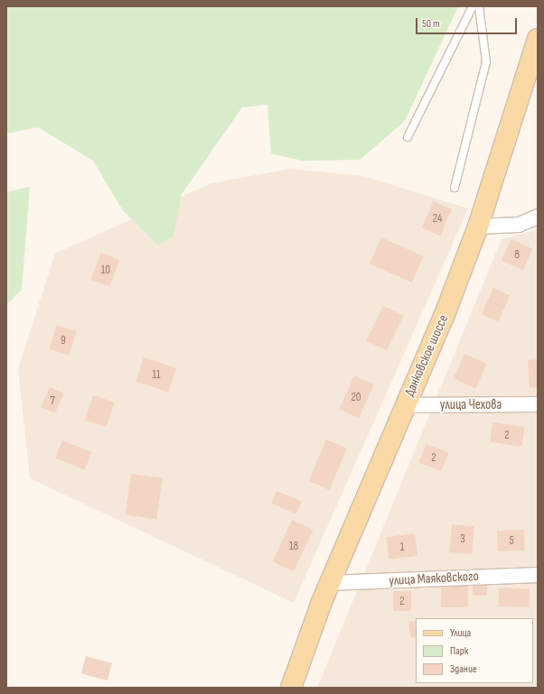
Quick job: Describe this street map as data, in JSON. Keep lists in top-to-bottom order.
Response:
{
  "streets": {
    "main road": ["Данковское шоссе"],
    "street": ["улица Чехова", "улица Маяковского"]
  },
  "crossings": [
    ["Данковское шоссе", "улица Чехова"],
    ["Данковское шоссе", "улица Маяковского"]
  ],
  "house_numbers": [
    "24",
    "8",
    "10",
    "9",
    "11",
    "20",
    "7",
    "2",
    "2",
    "3",
    "5",
    "18",
    "1",
    "2"
  ],
  "legend": ["Улица", "Парк", "Здание"],
  "scale_bar": "50 m"
}
